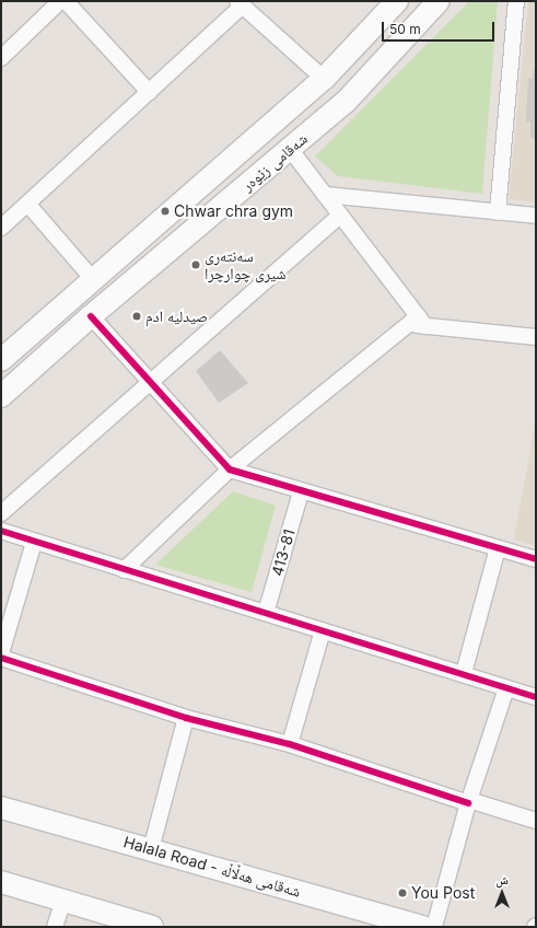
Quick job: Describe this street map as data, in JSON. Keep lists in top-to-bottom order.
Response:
{
  "streets": {
    "main road": ["شەقامی زێوەر", "Halala Road - شەقامی هەڵاڵە"],
    "street": ["413-81"]
  },
  "places": [
    "Chwar chra gym",
    "سەنتەری شیری چوارچرا",
    "صیدلیە ادم",
    "You Post"
  ],
  "scale_bar": "50 m",
  "north": "top"
}
